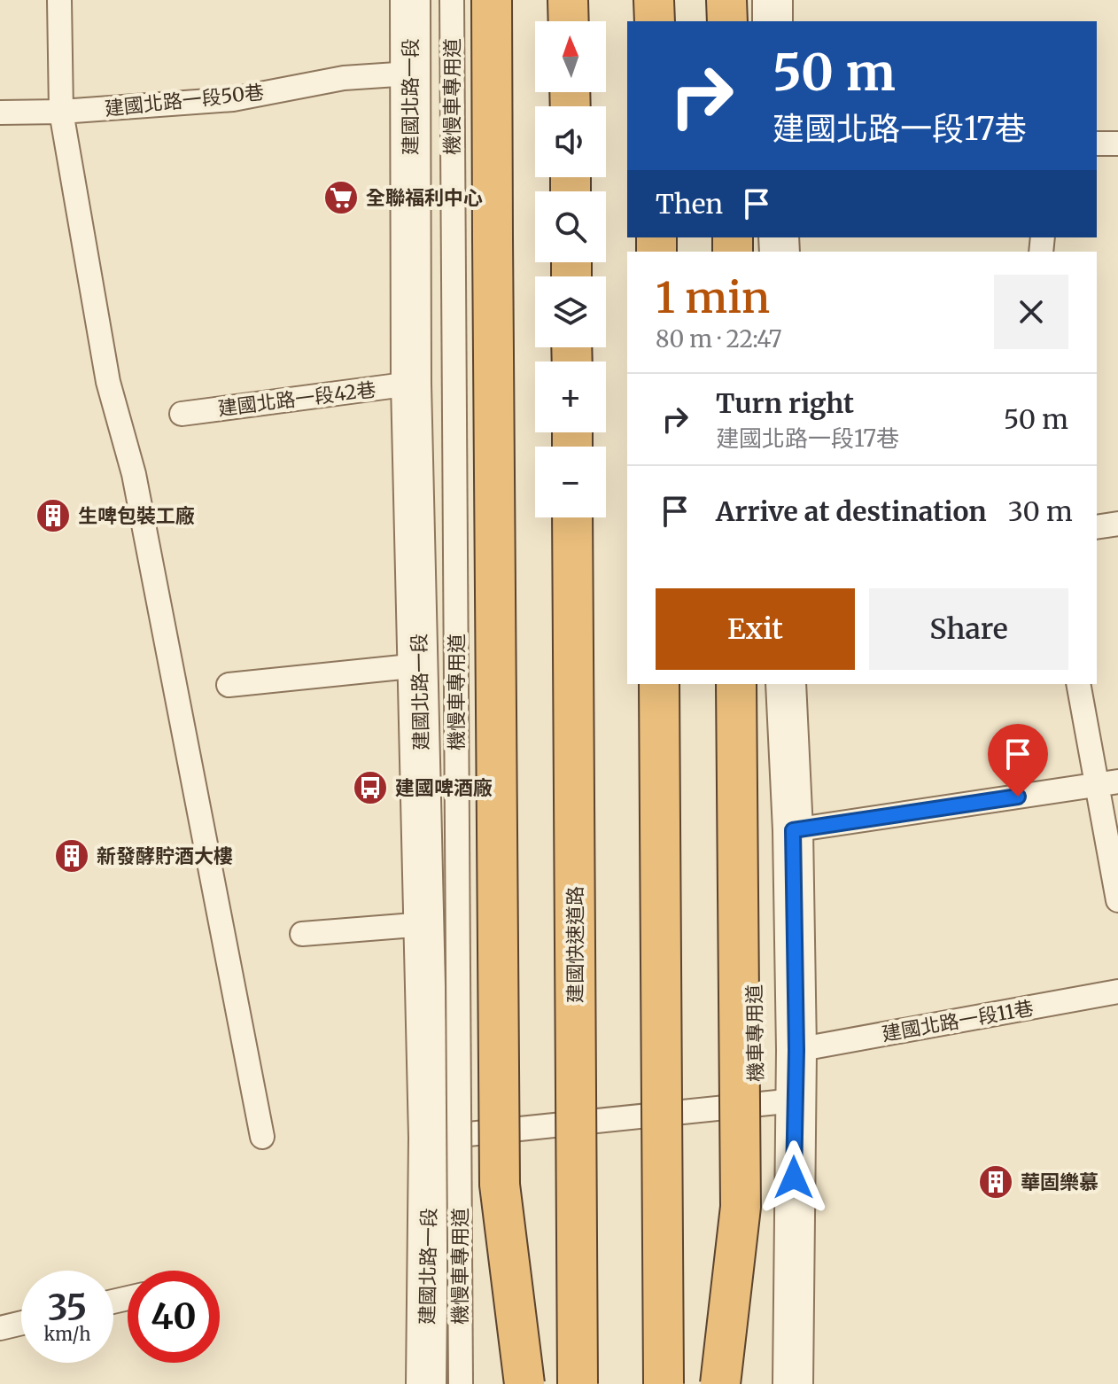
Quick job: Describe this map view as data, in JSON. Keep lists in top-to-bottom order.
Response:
{
  "streets": {
    "highway": ["建國快速道路"],
    "street": ["建國北路一段"],
    "lane": [
      "機慢車專用道",
      "建國北路一段50巷",
      "建國北路一段42巷",
      "建國北路一段11巷",
      "機車專用道"
    ]
  },
  "crossings": [
    ["建國北路一段", "建國北路一段50巷"],
    ["建國北路一段", "建國北路一段42巷"]
  ],
  "places": {
    "supermarket": ["全聯福利中心"],
    "building": ["生啤包裝工廠", "新發酵貯酒大樓", "華固樂慕"],
    "bus stop": ["建國啤酒廠"]
  },
  "north": "top",
  "page": {
    "map_buttons": ["+", "−"],
    "turn": ["50 m", "建國北路一段17巷"],
    "then": "Then",
    "heading": ["1 min", "80 m · 22:47"],
    "list": [
      {
        "name": "Turn right",
        "note": "建國北路一段17巷",
        "value": "50 m"
      },
      {
        "name": "Arrive at destination",
        "value": "30 m"
      }
    ],
    "buttons": ["Exit", "Share"],
    "speed": "35 km/h",
    "limit": "40"
  }
}
